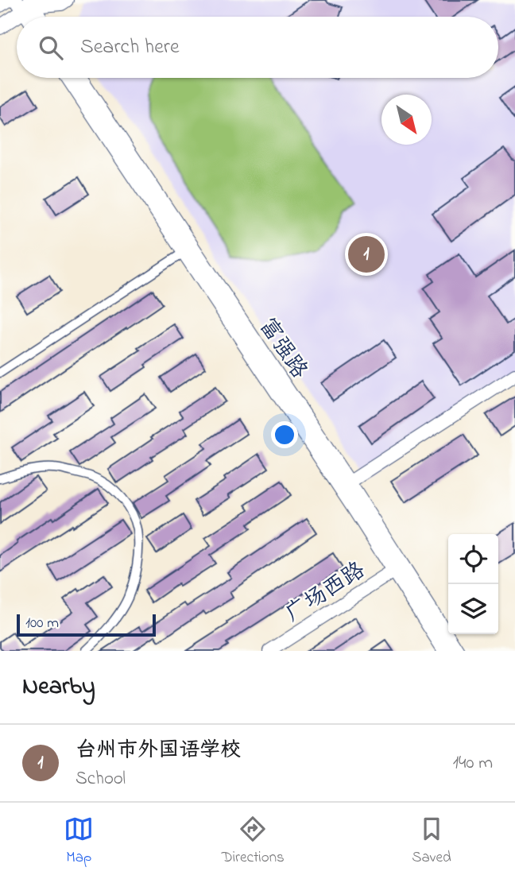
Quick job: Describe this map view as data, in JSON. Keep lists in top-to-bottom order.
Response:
{
  "streets": {
    "main road": ["富强路", "广场西路"]
  },
  "crossings": [
    ["富强路", "广场西路"]
  ],
  "scale_bar": "100 m",
  "north": "bottom right",
  "page": {
    "search": "Search here",
    "pins": "1",
    "scale": "100 m",
    "heading": "Nearby",
    "list": [
      {
        "mark": "1",
        "name": "台州市外国语学校",
        "note": "School",
        "value": "140 m"
      }
    ],
    "nav": ["Map", "Directions", "Saved"]
  }
}
